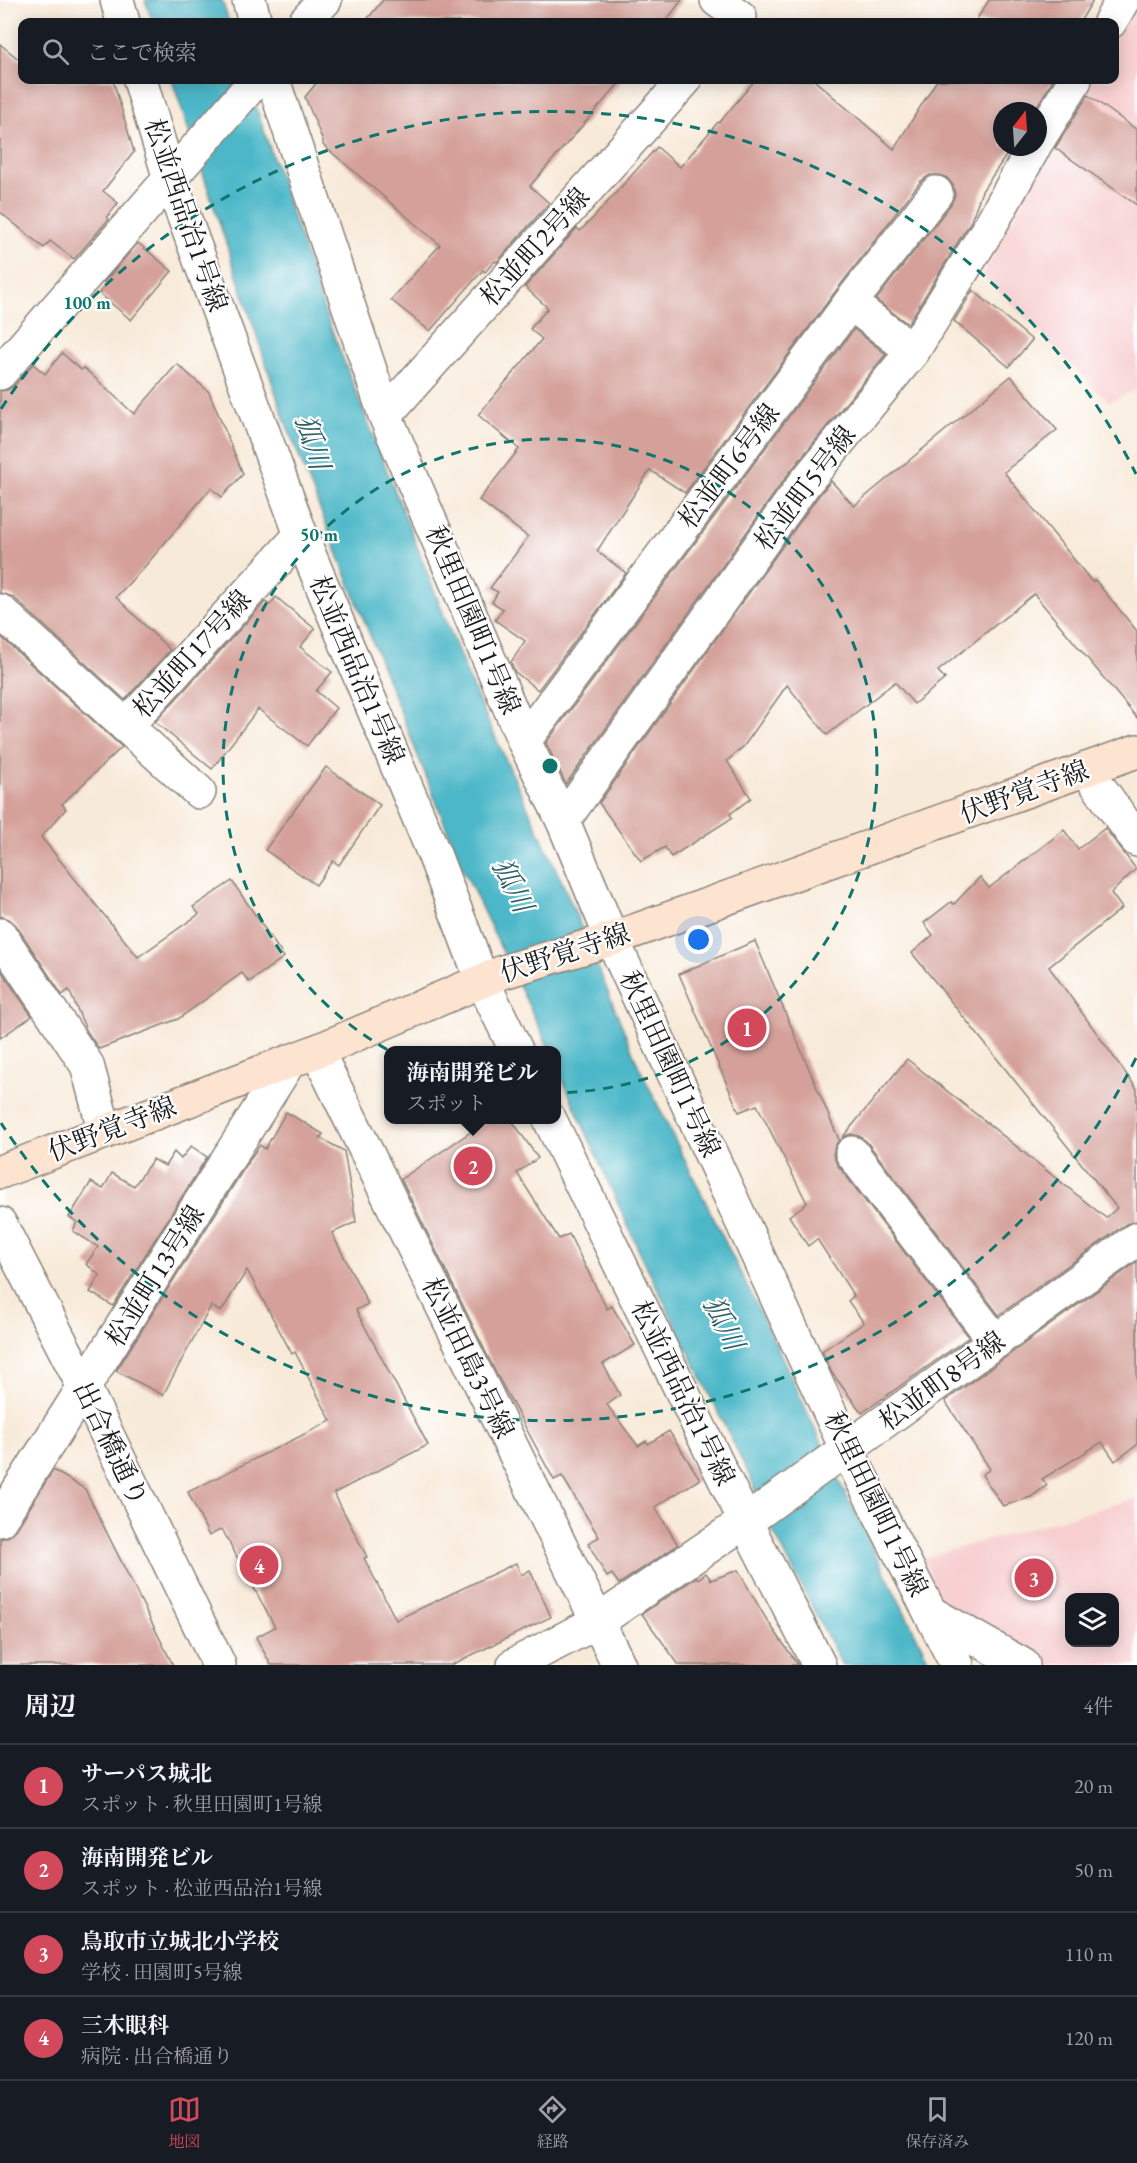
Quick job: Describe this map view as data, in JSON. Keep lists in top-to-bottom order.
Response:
{
  "streets": {
    "main road": ["伏野覚寺線"],
    "street": [
      "松並西品治1号線",
      "松並町2号線",
      "松並町6号線",
      "松並町5号線",
      "秋里田園町1号線",
      "松並町17号線",
      "松並町13号線",
      "松並田島3号線",
      "松並町8号線",
      "出合橋通り"
    ]
  },
  "crossings": [
    ["松並西品治1号線", "松並町17号線"],
    ["松並西品治1号線", "伏野覚寺線"],
    ["松並西品治1号線", "松並町8号線"],
    ["松並町2号線", "秋里田園町1号線"],
    ["松並町6号線", "秋里田園町1号線"],
    ["松並町5号線", "秋里田園町1号線"],
    ["秋里田園町1号線", "伏野覚寺線"],
    ["秋里田園町1号線", "松並町8号線"],
    ["伏野覚寺線", "松並町13号線"],
    ["伏野覚寺線", "松並田島3号線"],
    ["松並町13号線", "松並田島3号線"],
    ["松並町13号線", "出合橋通り"],
    ["松並田島3号線", "松並町8号線"]
  ],
  "water": ["狐川"],
  "north": "top",
  "page": {
    "search": "ここで検索",
    "pins": [
      "1",
      "2",
      "4",
      "3"
    ],
    "popup": ["海南開発ビル", "スポット"],
    "heading": ["周辺", "4件"],
    "list": [
      {
        "mark": "1",
        "name": "サーパス城北",
        "note": "スポット · 秋里田園町1号線",
        "value": "20 m"
      },
      {
        "mark": "2",
        "name": "海南開発ビル",
        "note": "スポット · 松並西品治1号線",
        "value": "50 m"
      },
      {
        "mark": "3",
        "name": "鳥取市立城北小学校",
        "note": "学校 · 田園町5号線",
        "value": "110 m"
      },
      {
        "mark": "4",
        "name": "三木眼科",
        "note": "病院 · 出合橋通り",
        "value": "120 m"
      }
    ],
    "nav": ["地図", "経路", "保存済み"]
  },
  "rings": ["100 m", "50 m"]
}
